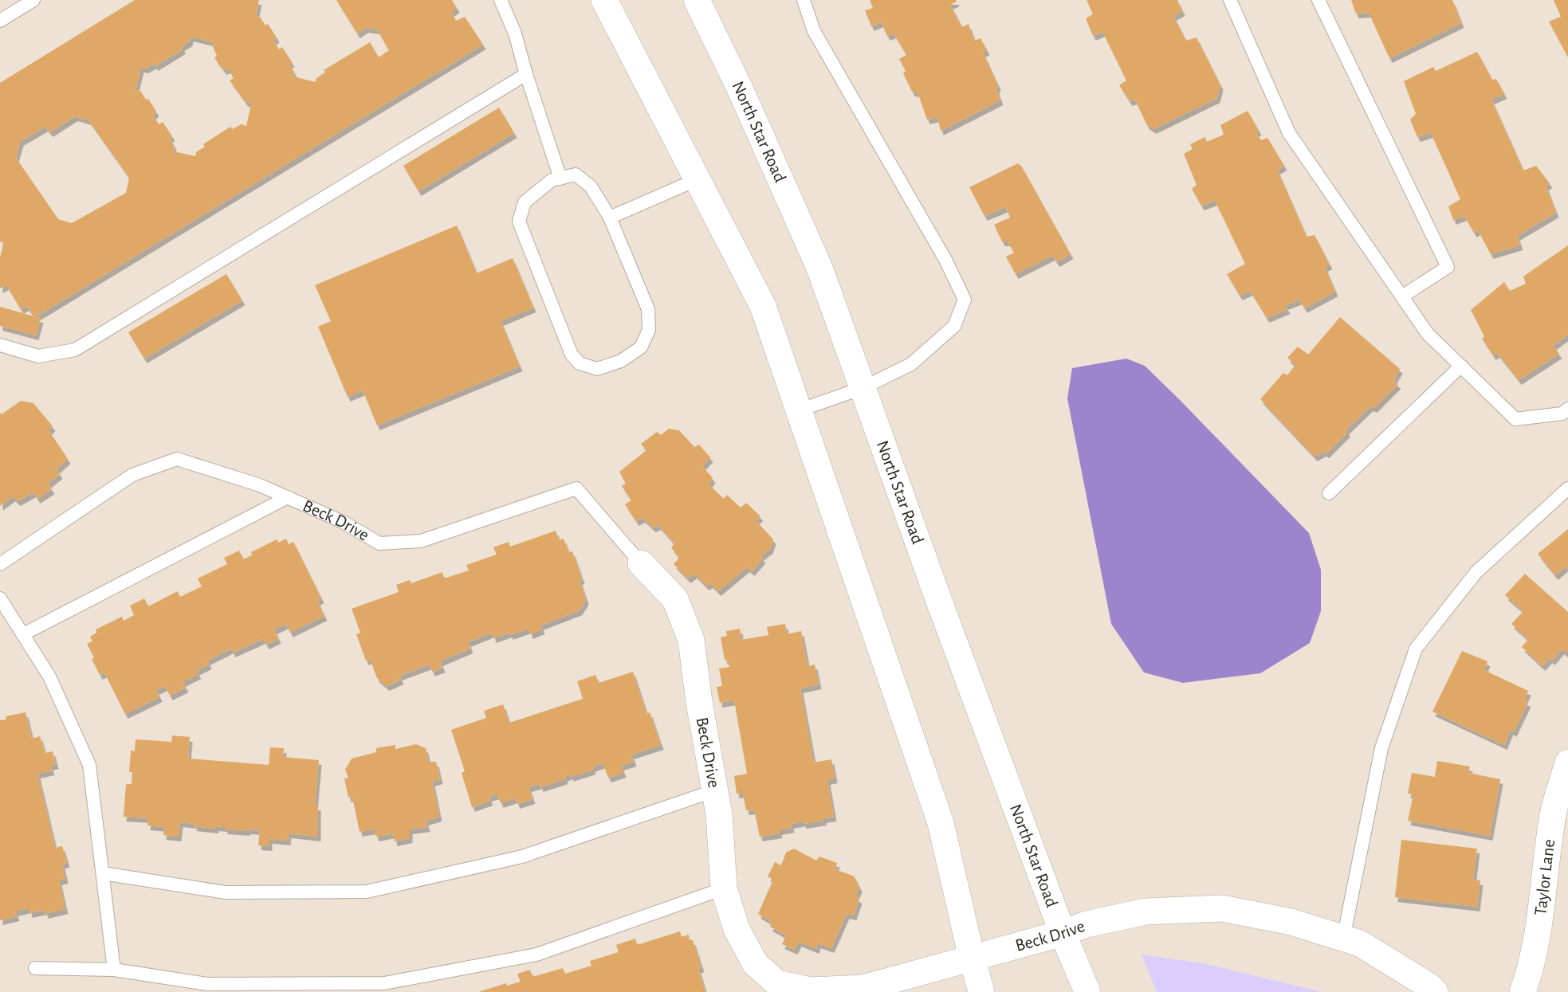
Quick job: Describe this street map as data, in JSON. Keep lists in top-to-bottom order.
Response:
{
  "streets": {
    "main road": ["North Star Road", "Beck Drive", "Taylor Lane"]
  },
  "crossings": [
    ["North Star Road", "Beck Drive"]
  ]
}
